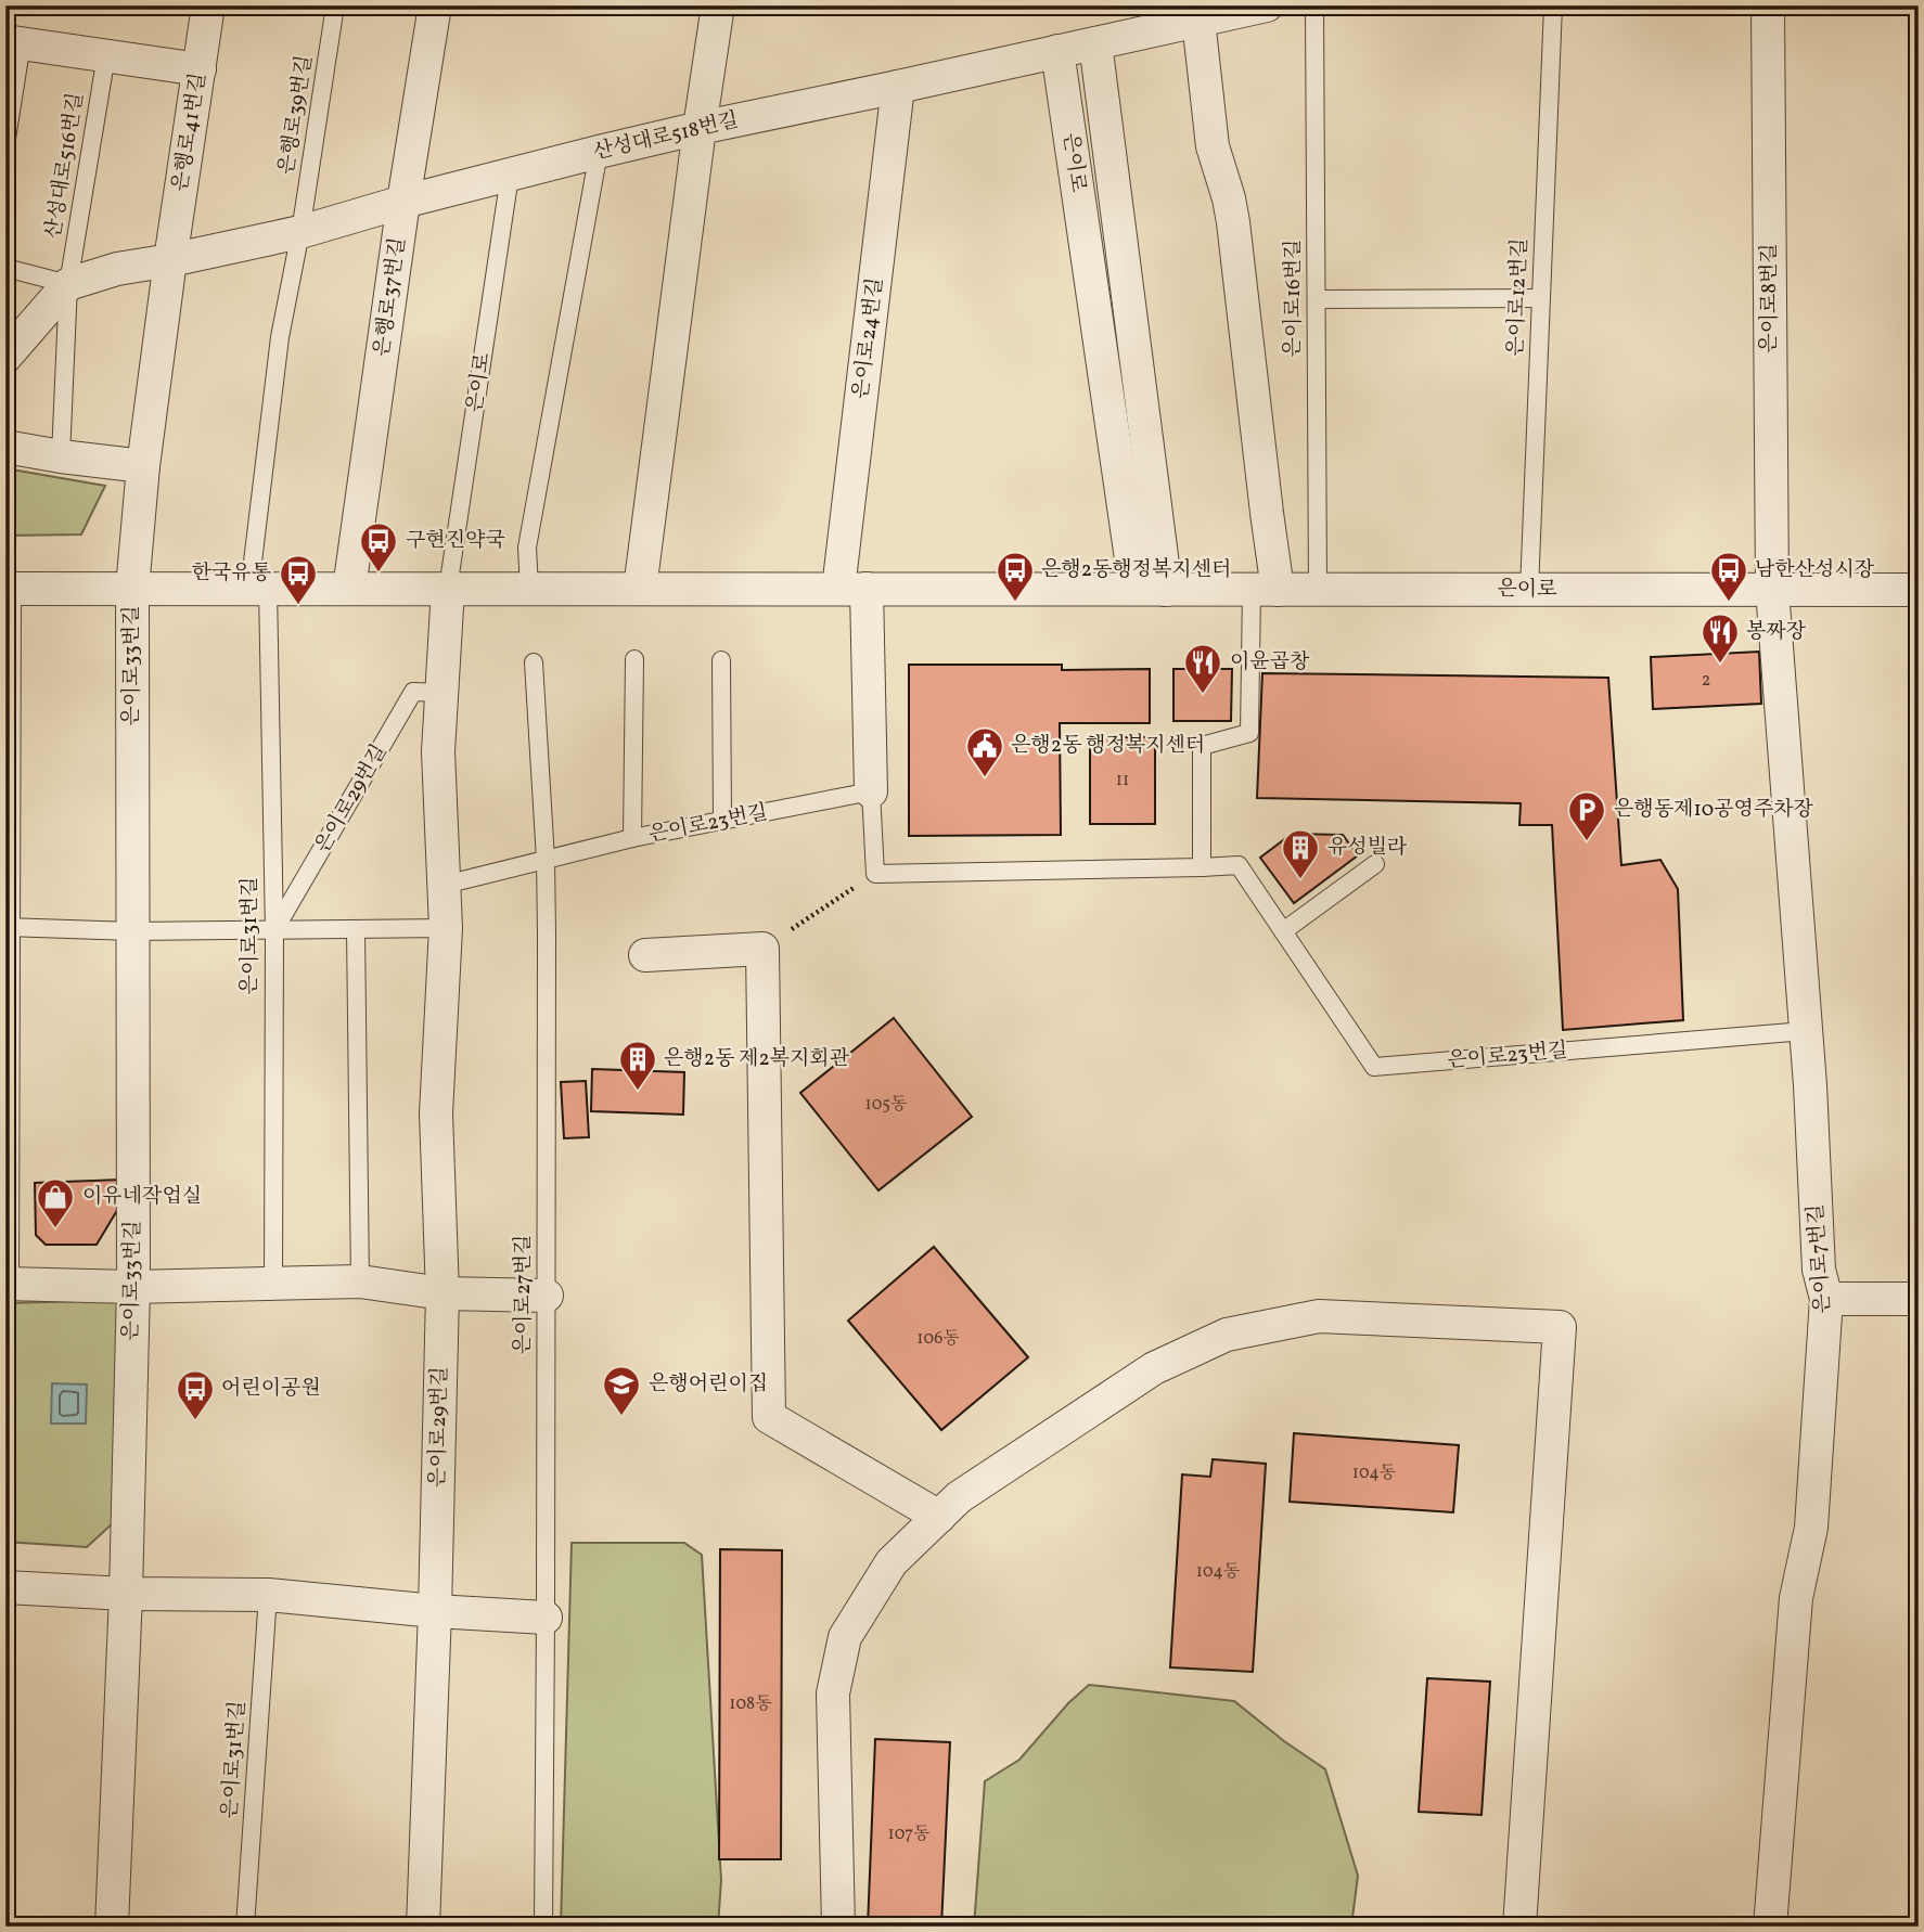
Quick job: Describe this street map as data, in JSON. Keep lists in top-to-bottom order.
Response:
{
  "streets": {
    "street": [
      "은행로41번길",
      "산성대로518번길",
      "은이로",
      "은행로37번길",
      "은이로8번길",
      "은이로24번길",
      "은이로33번길",
      "은이로29번길",
      "은이로7번길"
    ],
    "lane": [
      "은행로39번길",
      "산성대로516번길",
      "은이로12번길",
      "은이로16번길",
      "은이로23번길",
      "은이로31번길",
      "은이로27번길"
    ]
  },
  "crossings": [
    ["은행로39번길", "산성대로518번길"],
    ["은행로41번길", "산성대로518번길"],
    ["산성대로518번길", "은이로"],
    ["산성대로518번길", "산성대로516번길"],
    ["산성대로518번길", "은행로37번길"],
    ["산성대로518번길", "은이로24번길"],
    ["은이로", "은행로37번길"],
    ["은이로", "은이로12번길"],
    ["은이로", "은이로16번길"],
    ["은이로", "은이로8번길"],
    ["은이로", "은이로24번길"],
    ["은이로", "은이로33번길"],
    ["은이로", "은이로29번길"],
    ["은이로", "은이로31번길"],
    ["은이로", "은이로7번길"],
    ["은이로8번길", "은이로7번길"],
    ["은이로29번길", "은이로23번길"],
    ["은이로29번길", "은이로31번길"],
    ["은이로23번길", "은이로7번길"],
    ["은이로23번길", "은이로27번길"]
  ],
  "places": {
    "bus stop": [
      "구현진약국",
      "은행2동행정복지센터",
      "남한산성시장",
      "한국유통",
      "어린이공원"
    ],
    "restaurant": ["봉짜장", "이윤곱창"],
    "public building": ["은행2동 행정복지센터"],
    "parking": ["은행동제10공영주차장"],
    "building": ["유성빌라", "은행2동 제2복지회관"],
    "shop": ["이유네작업실"],
    "school or university": ["은행어린이집"]
  },
  "house_numbers": [
    "2",
    "11",
    "105동",
    "106동",
    "104동",
    "104동",
    "108동",
    "107동"
  ]
}
